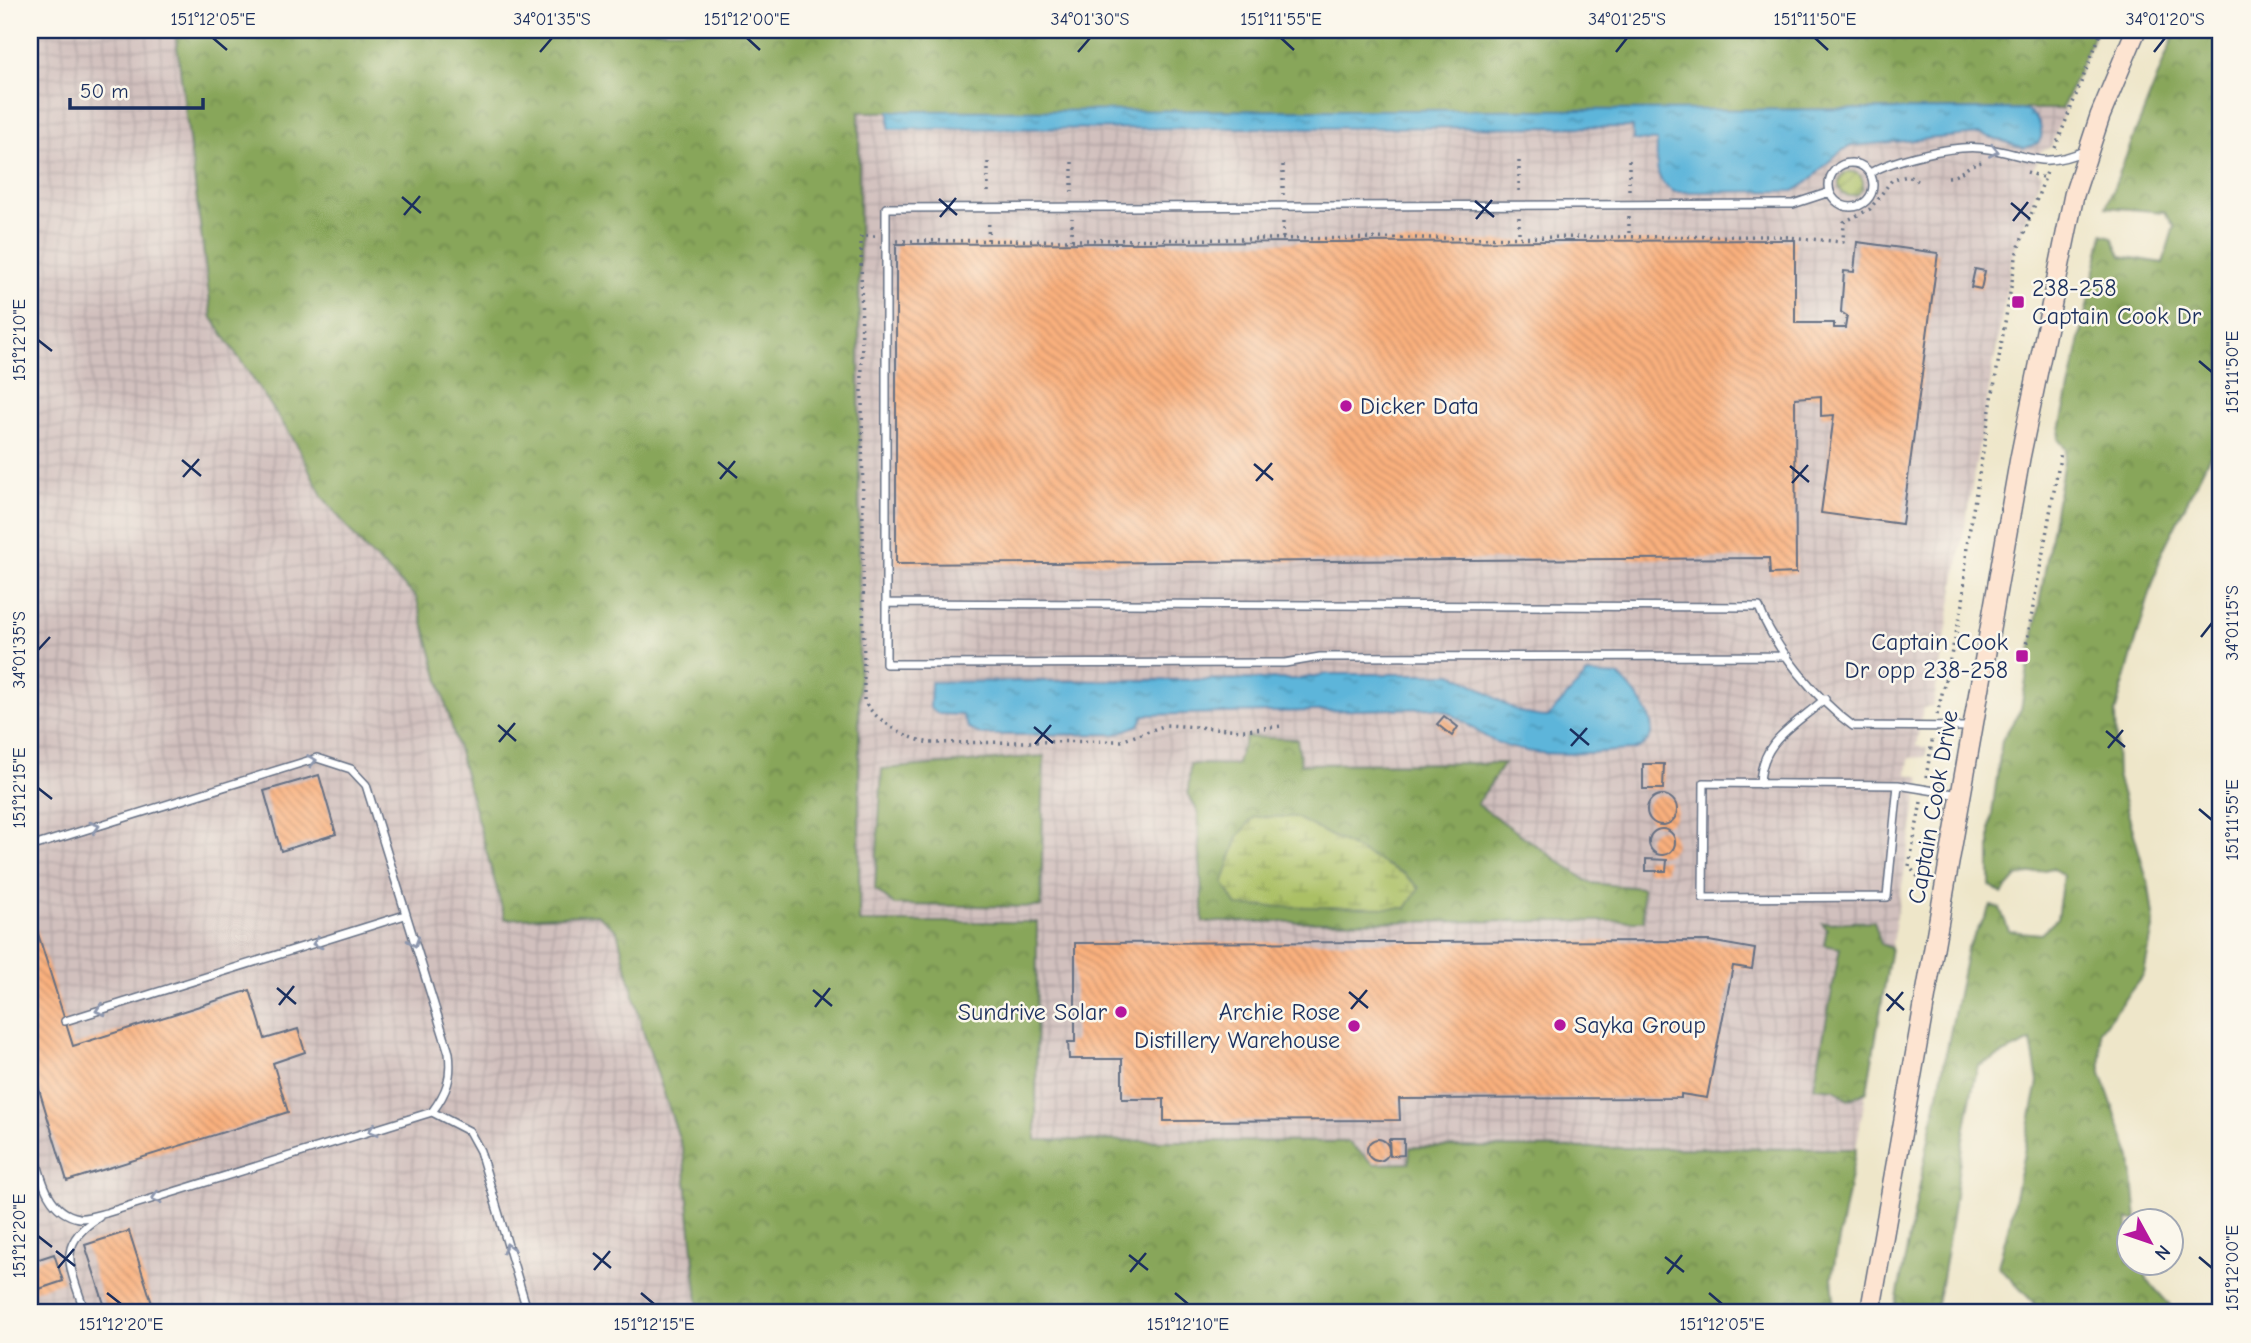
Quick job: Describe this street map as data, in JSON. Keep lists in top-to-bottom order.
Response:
{
  "streets": {
    "main road": ["Captain Cook Drive"]
  },
  "places": {
    "transit": ["238-258 Captain Cook Dr", "Captain Cook Dr opp 238-258"],
    "other": [
      "Dicker Data",
      "Sundrive Solar",
      "Sayka Group",
      "Archie Rose Distillery Warehouse"
    ]
  },
  "scale_bar": "50 m",
  "north": "bottom right",
  "coordinates": [
    "151°12'05\"E",
    "34°01'35\"S",
    "151°12'00\"E",
    "34°01'30\"S",
    "151°11'55\"E",
    "34°01'25\"S",
    "151°11'50\"E",
    "34°01'20\"S",
    "151°12'10\"E",
    "34°01'15\"S",
    "151°12'15\"E",
    "151°12'20\"E"
  ]
}
